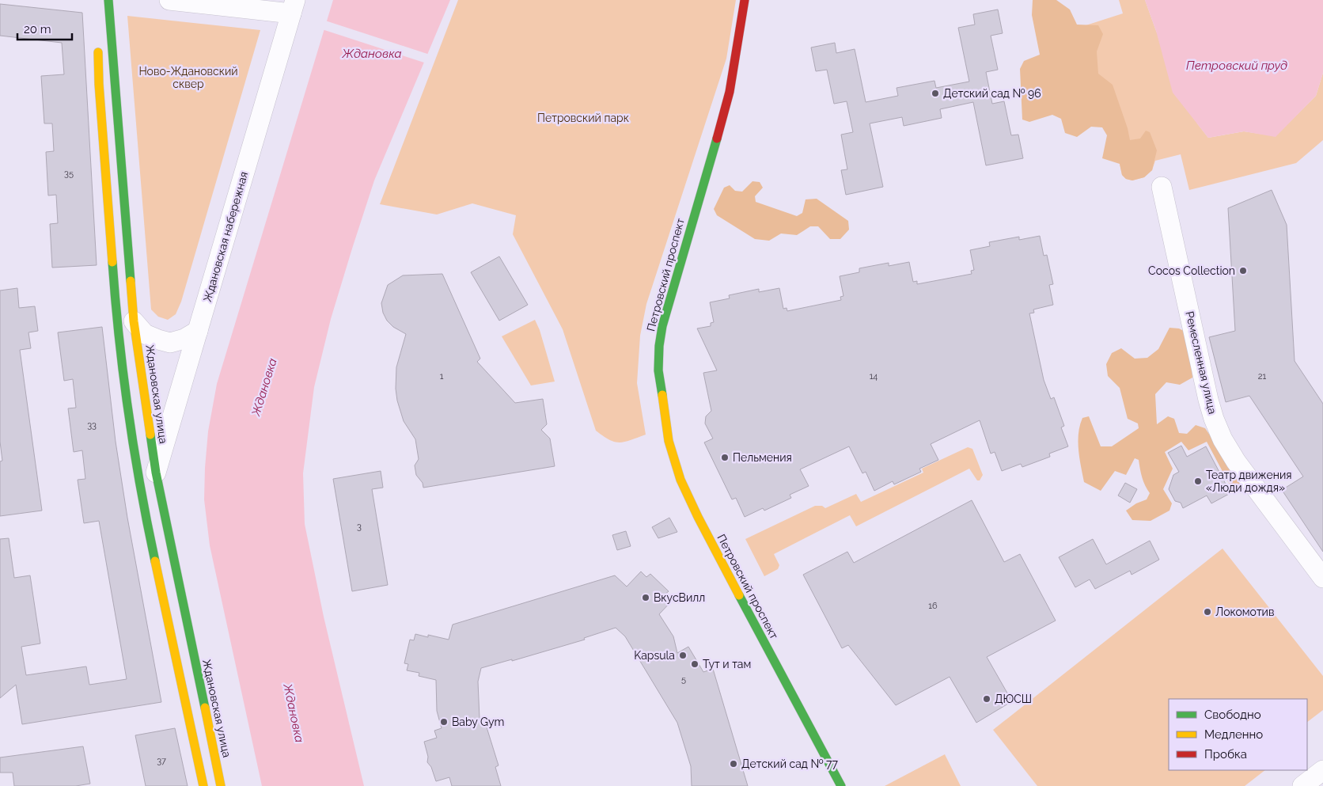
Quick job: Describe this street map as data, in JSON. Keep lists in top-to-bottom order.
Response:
{
  "streets": {
    "main road": ["Петровский проспект", "Ждановская улица"],
    "street": ["Ждановская набережная", "Ремесленная улица"]
  },
  "crossings": [
    ["Ждановская набережная", "Ждановская улица"]
  ],
  "water": ["Ждановка", "Петровский пруд"],
  "parks": ["Ново-Ждановский сквер", "Петровский парк"],
  "places": [
    "Детский сад № 96",
    "Cocos Collection",
    "Пельмения",
    "Театр движения «Люди дождя»",
    "ВкусВилл",
    "Локомотив",
    "Kapsula",
    "Тут и там",
    "ДЮСШ",
    "Baby Gym",
    "Детский сад № 77"
  ],
  "house_numbers": [
    "35",
    "1",
    "14",
    "21",
    "33",
    "3",
    "16",
    "5",
    "37"
  ],
  "legend": ["Свободно", "Медленно", "Пробка"],
  "scale_bar": "20 m"
}
